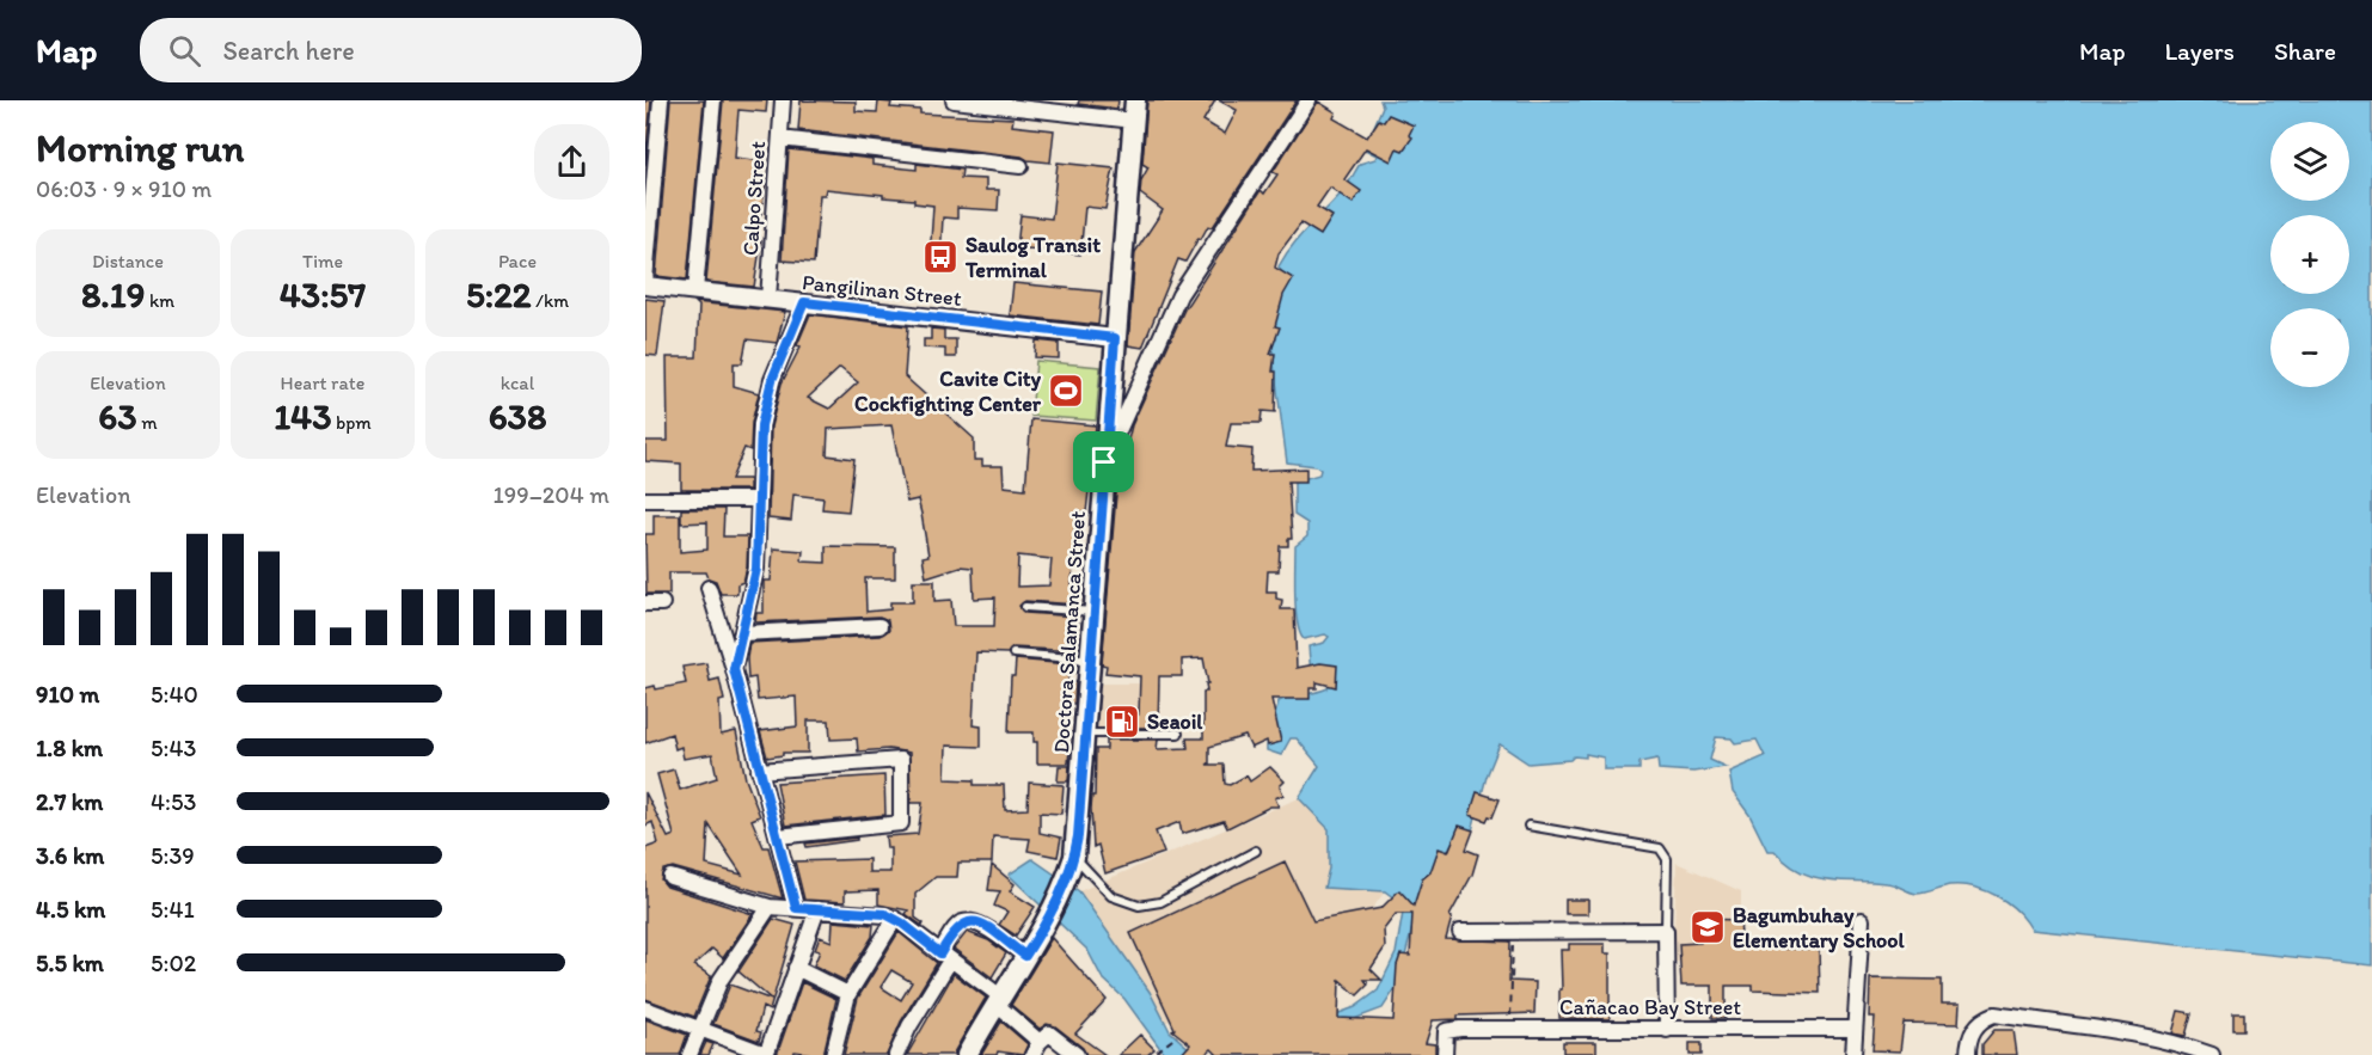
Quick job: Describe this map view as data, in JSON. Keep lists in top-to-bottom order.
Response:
{
  "streets": {
    "main road": ["Doctora Salamanca Street"],
    "street": ["Calpo Street", "Pangilinan Street", "Cañacao Bay Street"]
  },
  "crossings": [
    ["Calpo Street", "Pangilinan Street"],
    ["Pangilinan Street", "Doctora Salamanca Street"]
  ],
  "places": {
    "bus stop": ["Saulog Transit Terminal"],
    "sports": ["Cavite City Cockfighting Center"],
    "fuel station": ["Seaoil"],
    "school or university": ["Bagumbuhay Elementary School"]
  },
  "page": {
    "header": "Map",
    "search": "Search here",
    "nav": ["Map", "Layers", "Share"],
    "heading": ["Morning run", "06:03 · 9 × 910 m"],
    "map_buttons": ["+", "−"],
    "stats": [
      ["Distance", "8.19 km"],
      ["Time", "43:57"],
      ["Pace", "5:22 /km"],
      ["Elevation", "63 m"],
      ["Heart rate", "143 bpm"],
      ["kcal", "638"]
    ],
    "chart": ["Elevation", "199–204 m"],
    "list": [
      {
        "name": "910 m",
        "note": "5:40"
      },
      {
        "name": "1.8 km",
        "note": "5:43"
      },
      {
        "name": "2.7 km",
        "note": "4:53"
      },
      {
        "name": "3.6 km",
        "note": "5:39"
      },
      {
        "name": "4.5 km",
        "note": "5:41"
      },
      {
        "name": "5.5 km",
        "note": "5:02"
      }
    ]
  }
}
